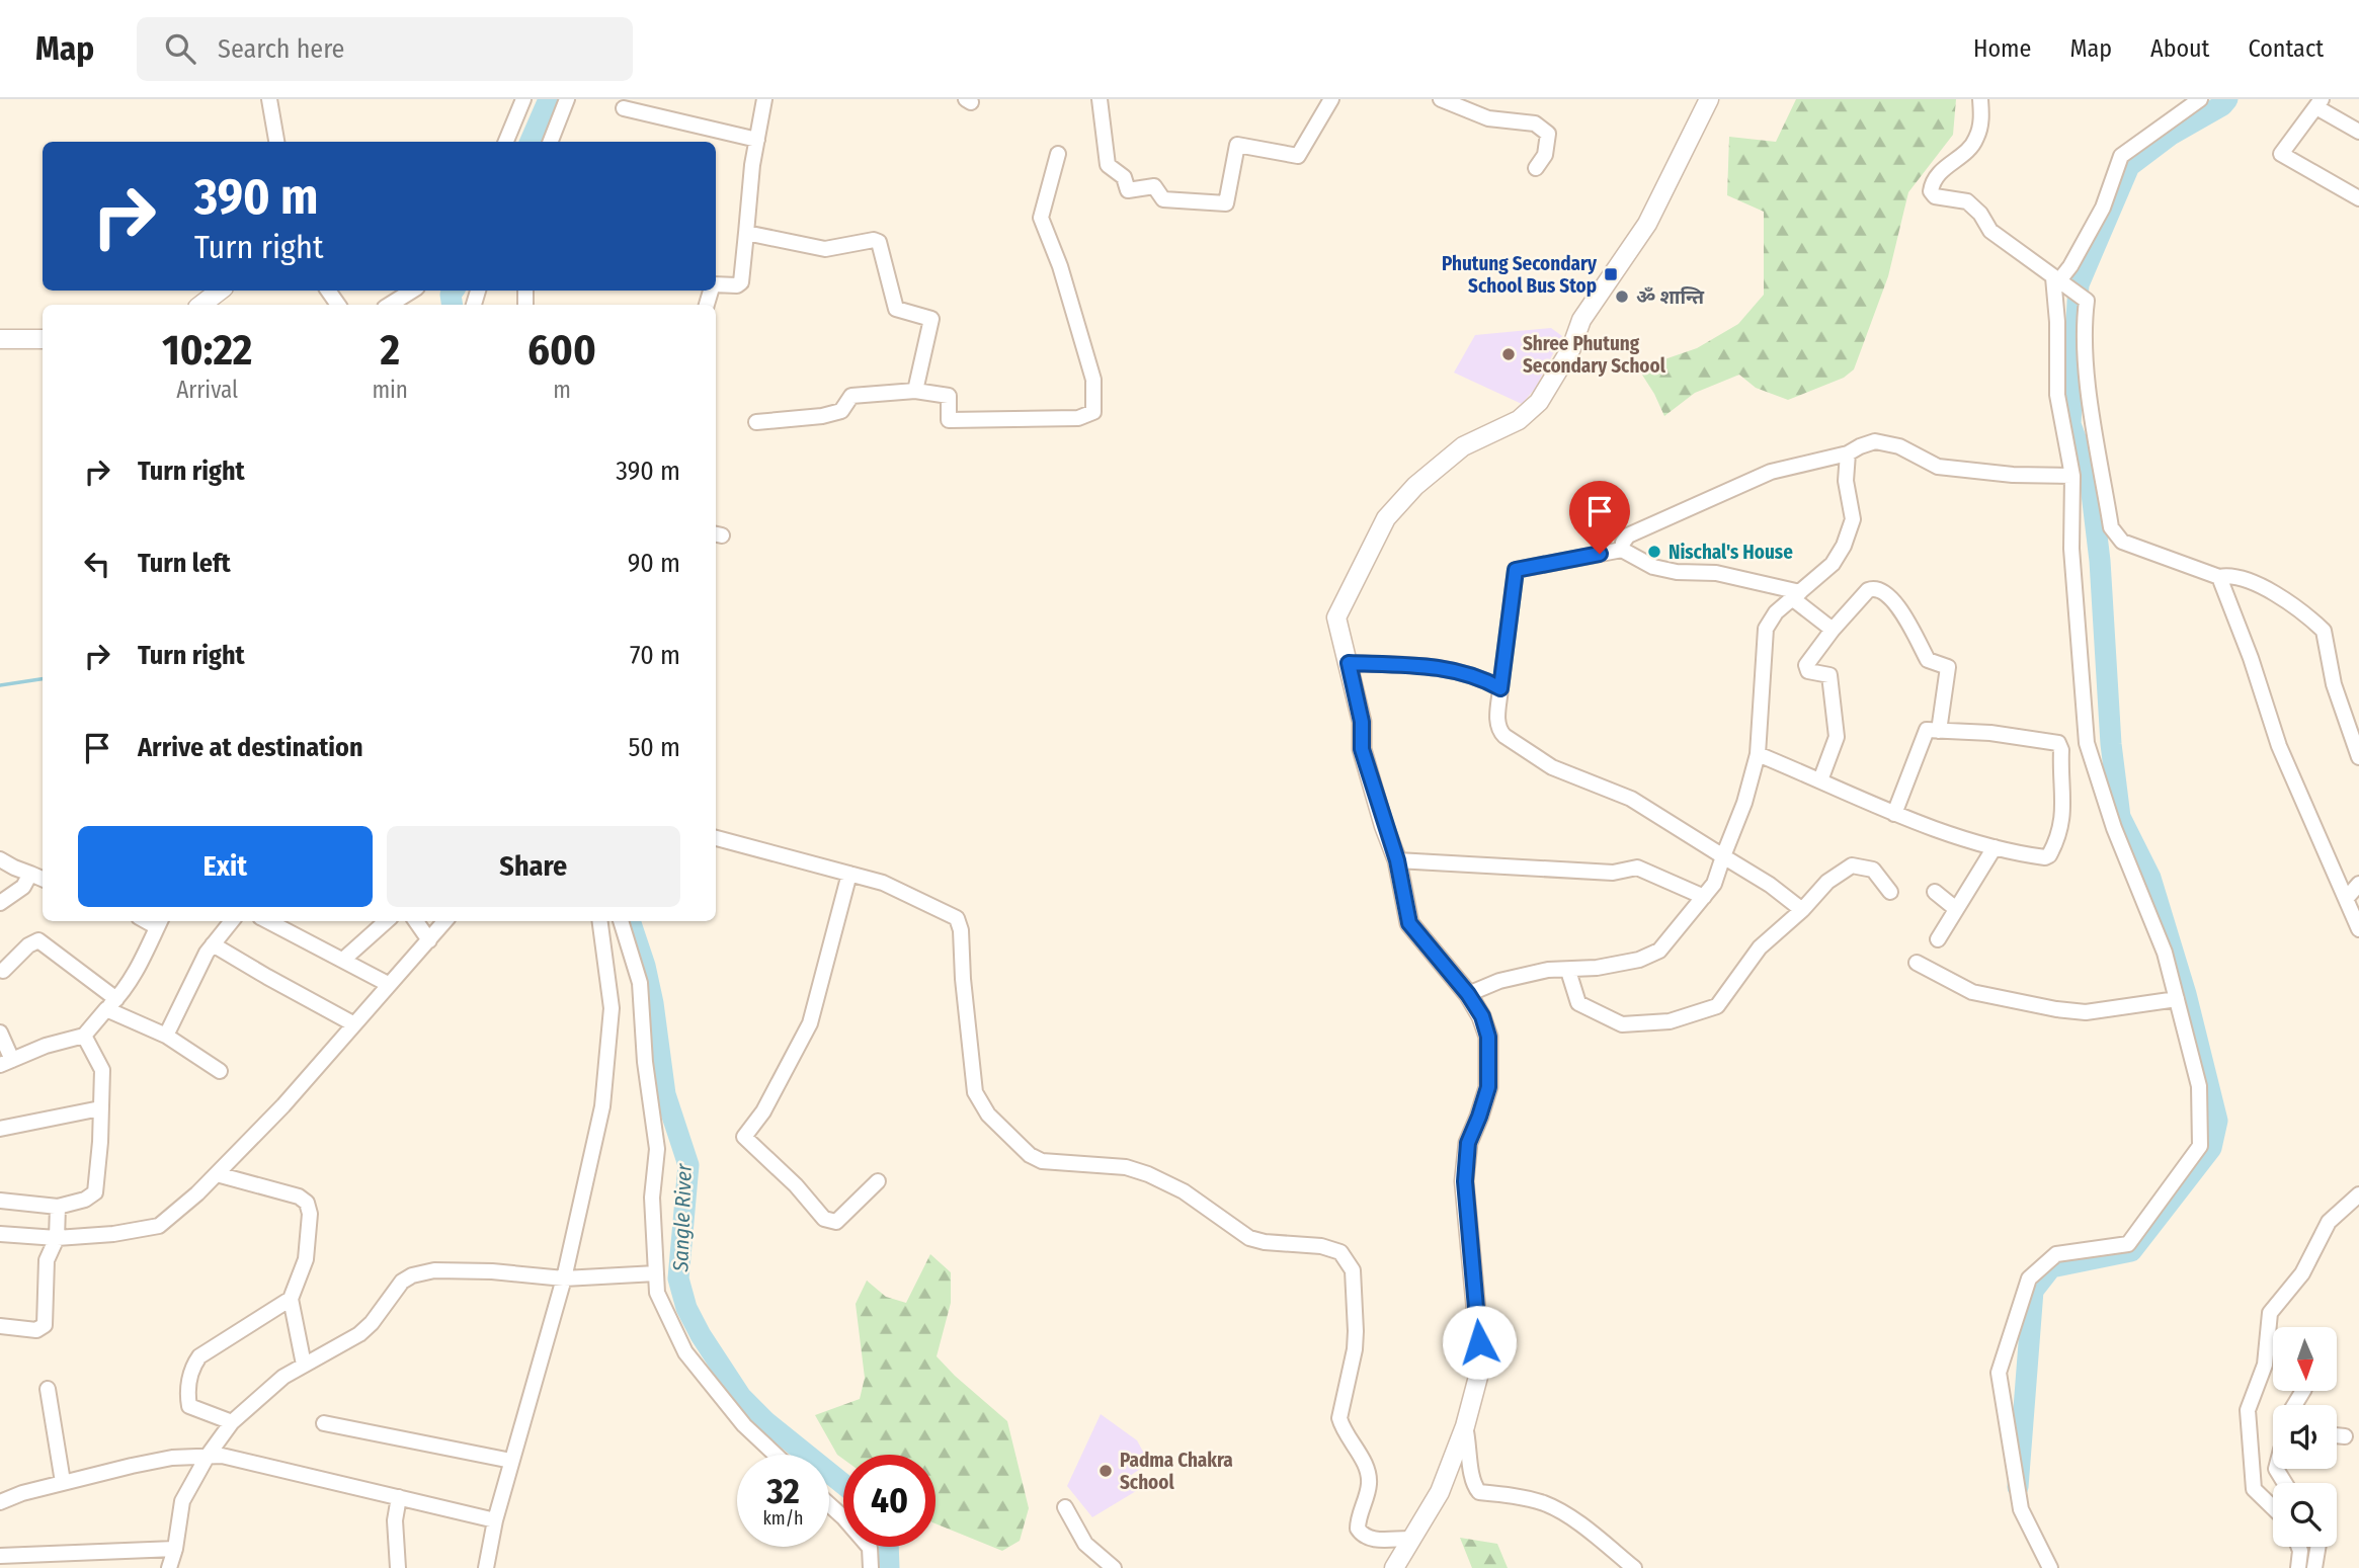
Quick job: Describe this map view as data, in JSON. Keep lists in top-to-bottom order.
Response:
{
  "water": ["Sangle River"],
  "places": {
    "transit": ["Phutung Secondary School Bus Stop"],
    "other": [
      "ॐ शान्ति",
      "Shree Phutung Secondary School",
      "Nischal's House",
      "Padma Chakra School"
    ]
  },
  "north": "bottom",
  "page": {
    "header": "Map",
    "search": "Search here",
    "nav": [
      "Home",
      "Map",
      "About",
      "Contact"
    ],
    "turn": ["390 m", "Turn right"],
    "eta": [
      "10:22",
      "Arrival",
      "2",
      "min",
      "600",
      "m"
    ],
    "list": [
      {
        "name": "Turn right",
        "value": "390 m"
      },
      {
        "name": "Turn left",
        "value": "90 m"
      },
      {
        "name": "Turn right",
        "value": "70 m"
      },
      {
        "name": "Arrive at destination",
        "value": "50 m"
      }
    ],
    "buttons": ["Exit", "Share"],
    "speed": "32 km/h",
    "limit": "40"
  }
}
